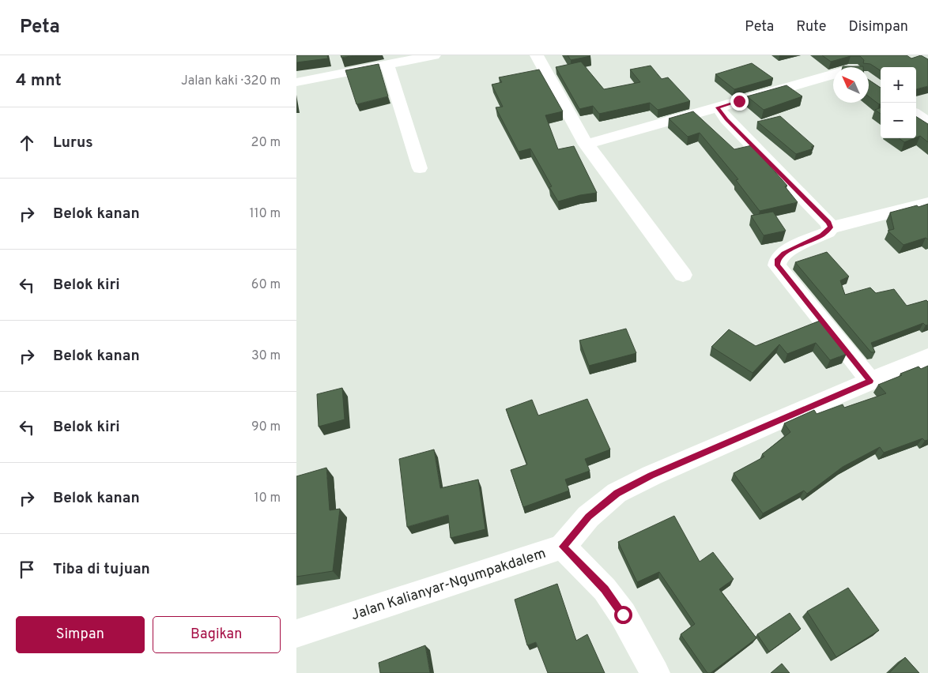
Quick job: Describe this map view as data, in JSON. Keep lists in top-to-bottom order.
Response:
{
  "streets": {
    "street": ["Jalan Kalianyar-Ngumpakdalem"]
  },
  "north": "top left",
  "page": {
    "header": "Peta",
    "nav": ["Peta", "Rute", "Disimpan"],
    "heading": ["4 mnt", "Jalan kaki · 320 m"],
    "map_buttons": ["+", "−"],
    "list": [
      ["Lurus", "20 m"],
      ["Belok kanan", "110 m"],
      ["Belok kiri", "60 m"],
      ["Belok kanan", "30 m"],
      ["Belok kiri", "90 m"],
      ["Belok kanan", "10 m"],
      "Tiba di tujuan"
    ],
    "buttons": ["Simpan", "Bagikan"]
  }
}
